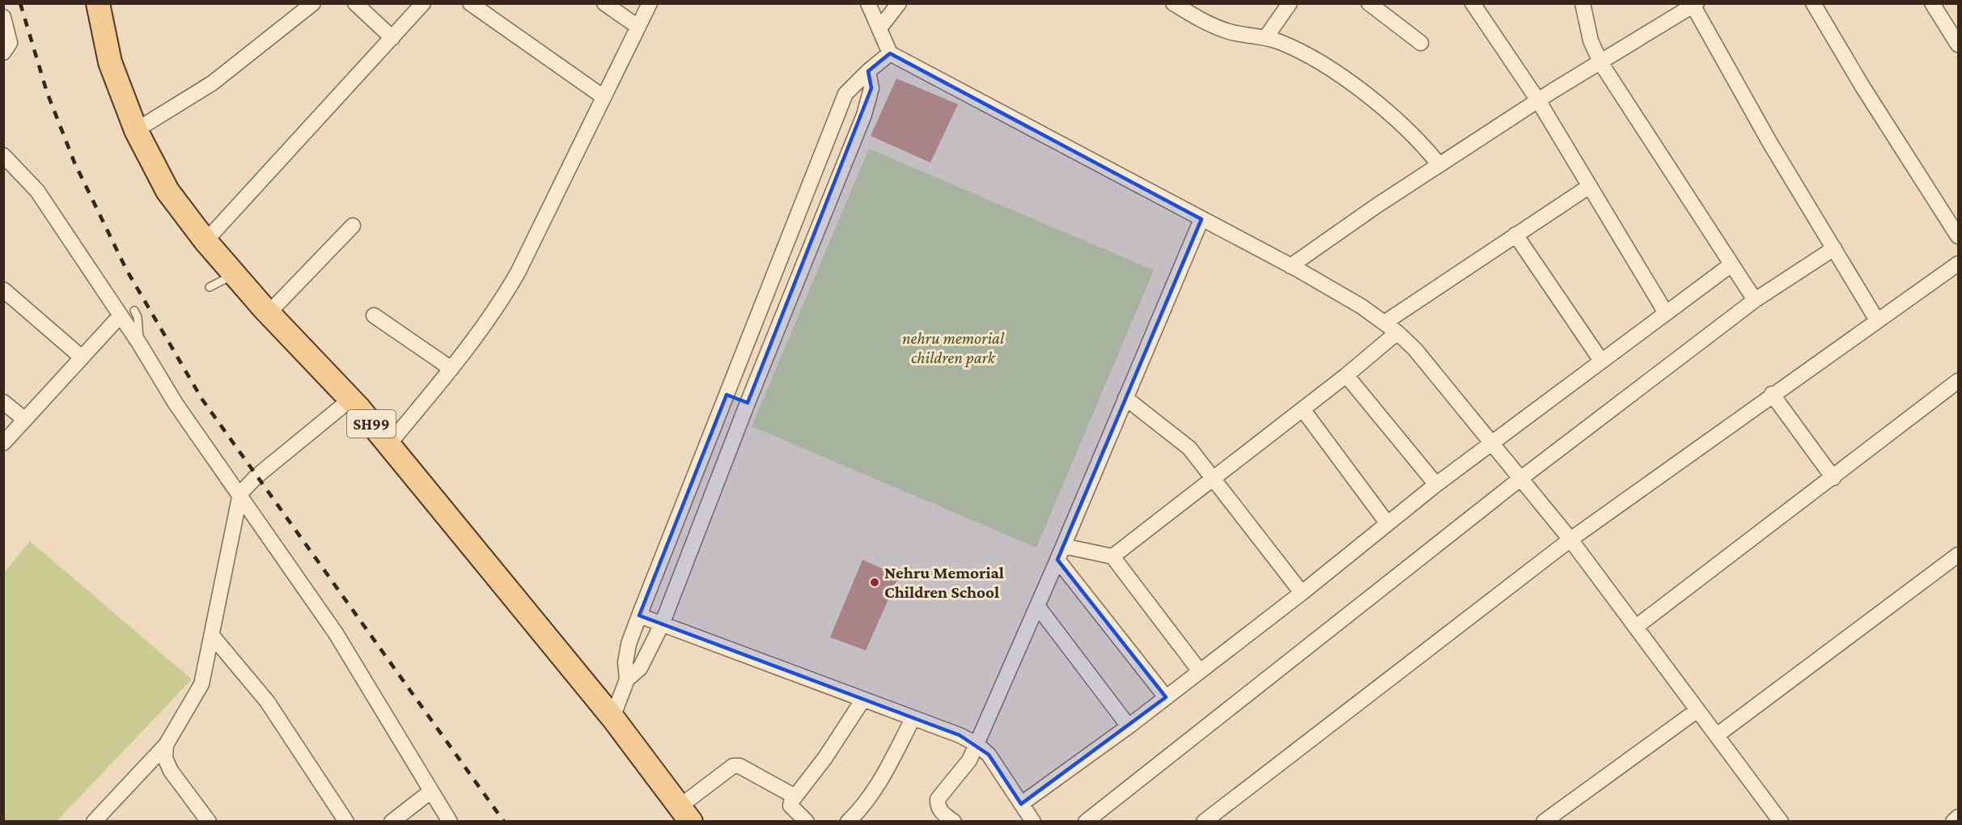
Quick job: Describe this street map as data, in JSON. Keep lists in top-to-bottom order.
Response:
{
  "streets": {
    "main road": ["SH99"]
  },
  "parks": ["nehru memorial children park"],
  "places": ["Nehru Memorial Children School"]
}
